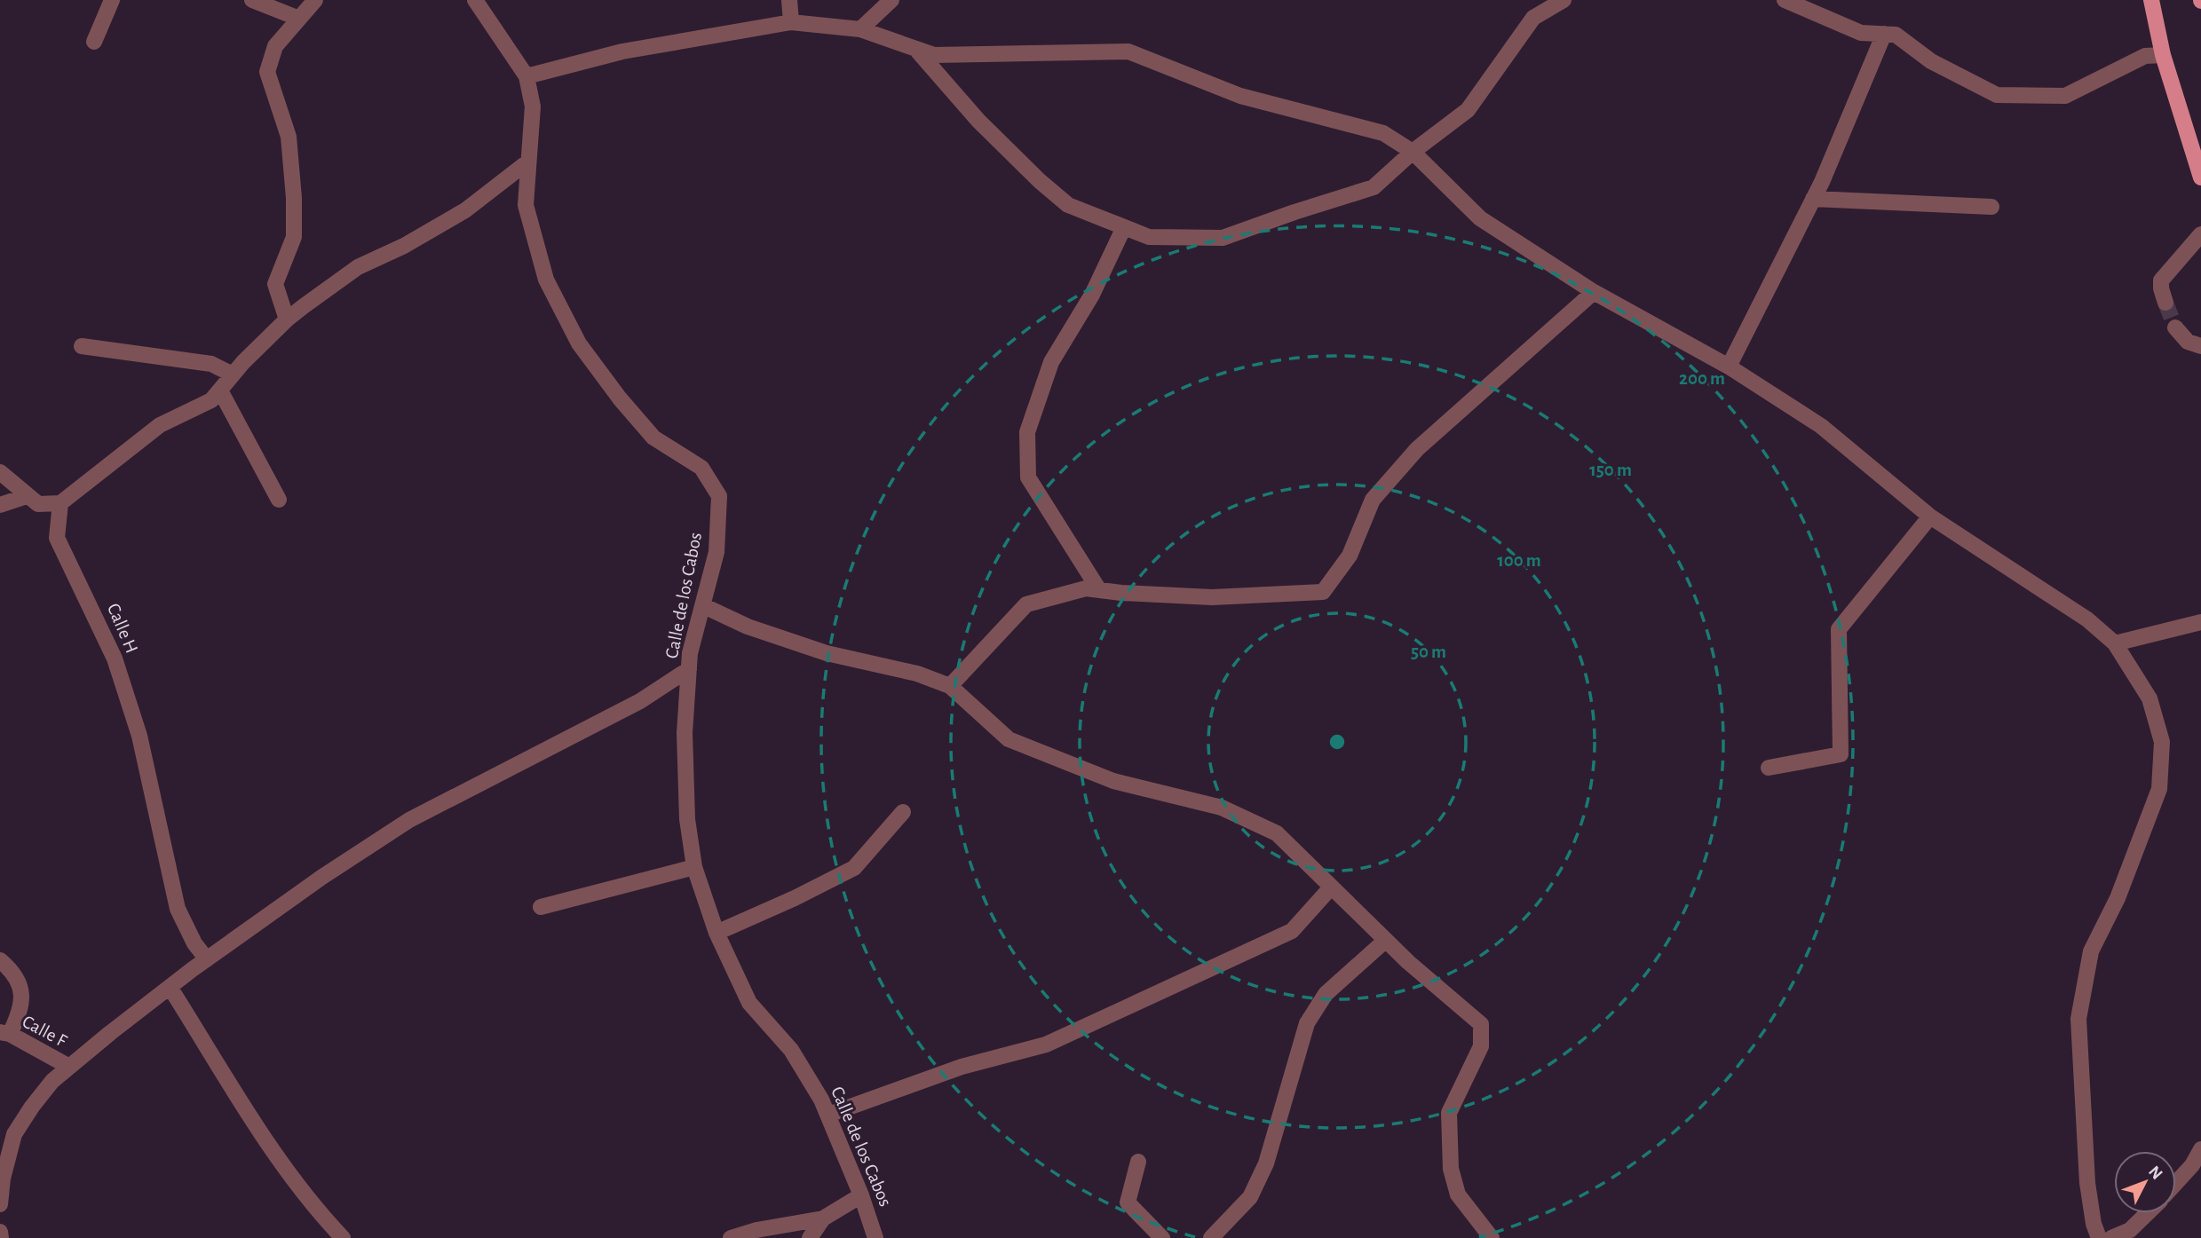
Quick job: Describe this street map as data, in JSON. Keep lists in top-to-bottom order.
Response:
{
  "streets": {
    "street": ["Calle de los Cabos", "Calle H", "Calle F"]
  },
  "north": "top right",
  "rings": [
    "200 m",
    "150 m",
    "100 m",
    "50 m"
  ]
}
